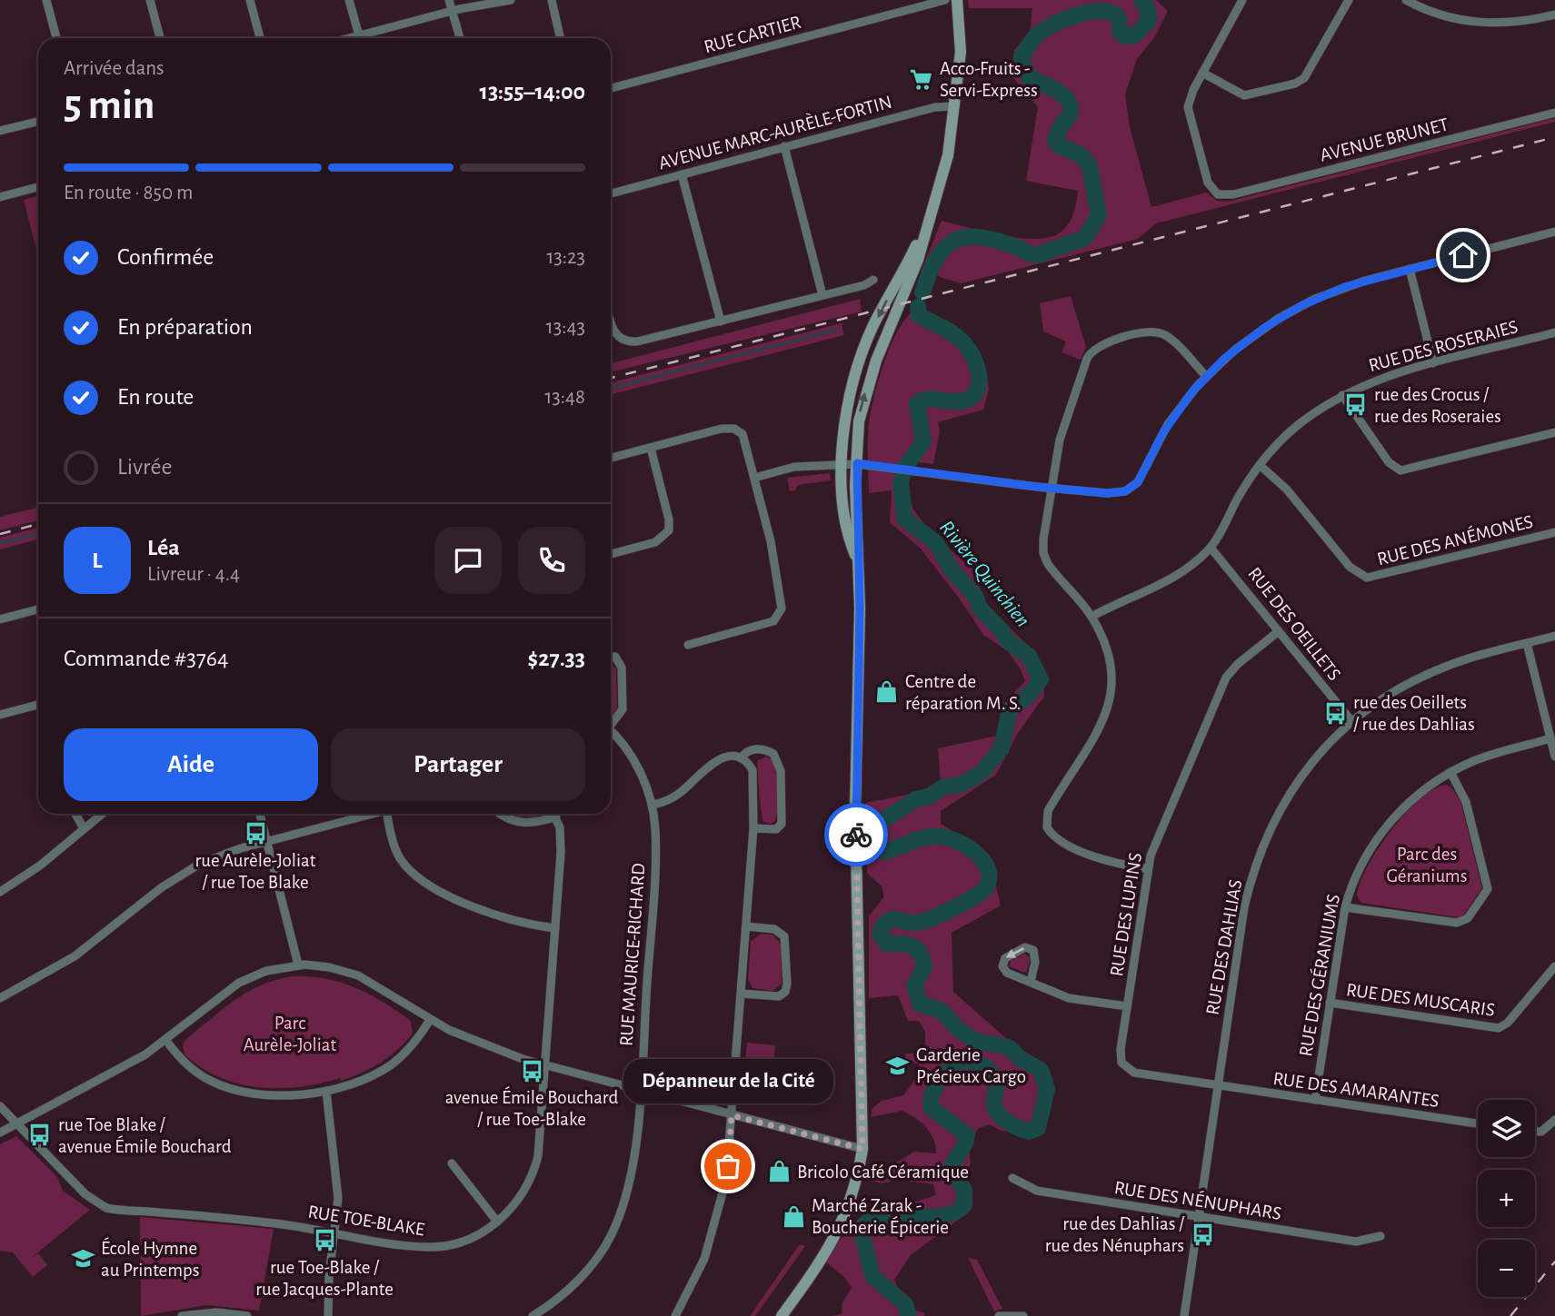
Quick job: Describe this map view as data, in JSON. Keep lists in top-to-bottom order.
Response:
{
  "streets": {
    "street": [
      "RUE CARTIER",
      "AVENUE MARC-AURÈLE-FORTIN",
      "AVENUE BRUNET",
      "RUE DES ROSERAIES",
      "RUE DES ANÉMONES",
      "RUE DES OEILLETS",
      "RUE DES LUPINS",
      "RUE DES DAHLIAS",
      "RUE MAURICE-RICHARD",
      "RUE DES GÉRANIUMS",
      "RUE DES MUSCARIS",
      "RUE DES AMARANTES",
      "RUE DES NÉNUPHARS",
      "RUE TOE-BLAKE"
    ]
  },
  "crossings": [
    ["RUE DES ROSERAIES", "RUE DES ANÉMONES"],
    ["RUE DES ROSERAIES", "RUE DES OEILLETS"],
    ["RUE DES OEILLETS", "RUE DES LUPINS"],
    ["RUE DES OEILLETS", "RUE DES DAHLIAS"],
    ["RUE DES LUPINS", "RUE DES DAHLIAS"],
    ["RUE DES LUPINS", "RUE DES AMARANTES"],
    ["RUE DES DAHLIAS", "RUE DES AMARANTES"],
    ["RUE DES DAHLIAS", "RUE DES NÉNUPHARS"],
    ["RUE DES GÉRANIUMS", "RUE DES MUSCARIS"],
    ["RUE DES GÉRANIUMS", "RUE DES AMARANTES"]
  ],
  "water": ["Rivière Quinchien"],
  "parks": ["Parc des Géraniums", "Parc Aurèle-Joliat"],
  "places": {
    "supermarket": ["Acco-Fruits - Servi-Express"],
    "bus stop": [
      "rue des Crocus / rue des Roseraies",
      "rue des Oeillets / rue des Dahlias",
      "rue Aurèle-Joliat / rue Toe Blake",
      "avenue Émile Bouchard / rue Toe-Blake",
      "rue Toe Blake / avenue Émile Bouchard",
      "rue des Dahlias / rue des Nénuphars",
      "rue Toe-Blake / rue Jacques-Plante"
    ],
    "shop": ["Centre de réparation M. S.", "Bricolo Café Céramique", "Marché Zarak - Boucherie Épicerie"],
    "school or university": ["Garderie Précieux Cargo", "École Hymne au Printemps"],
    "other": ["Dépanneur de la Cité"]
  },
  "page": {
    "heading": ["5 min", "Arrivée dans", "13:55–14:00"],
    "panel": [
      "Léa",
      "Livreur · 4.4",
      "Commande #3764",
      "$27.33"
    ],
    "bar": "En route · 850 m",
    "list": [
      ["Confirmée", "13:23"],
      ["En préparation", "13:43"],
      ["En route", "13:48"],
      "Livrée"
    ],
    "round": "L",
    "buttons": ["Aide", "Partager"],
    "bubble": "Dépanneur de la Cité",
    "map_buttons": ["+", "−"]
  }
}
